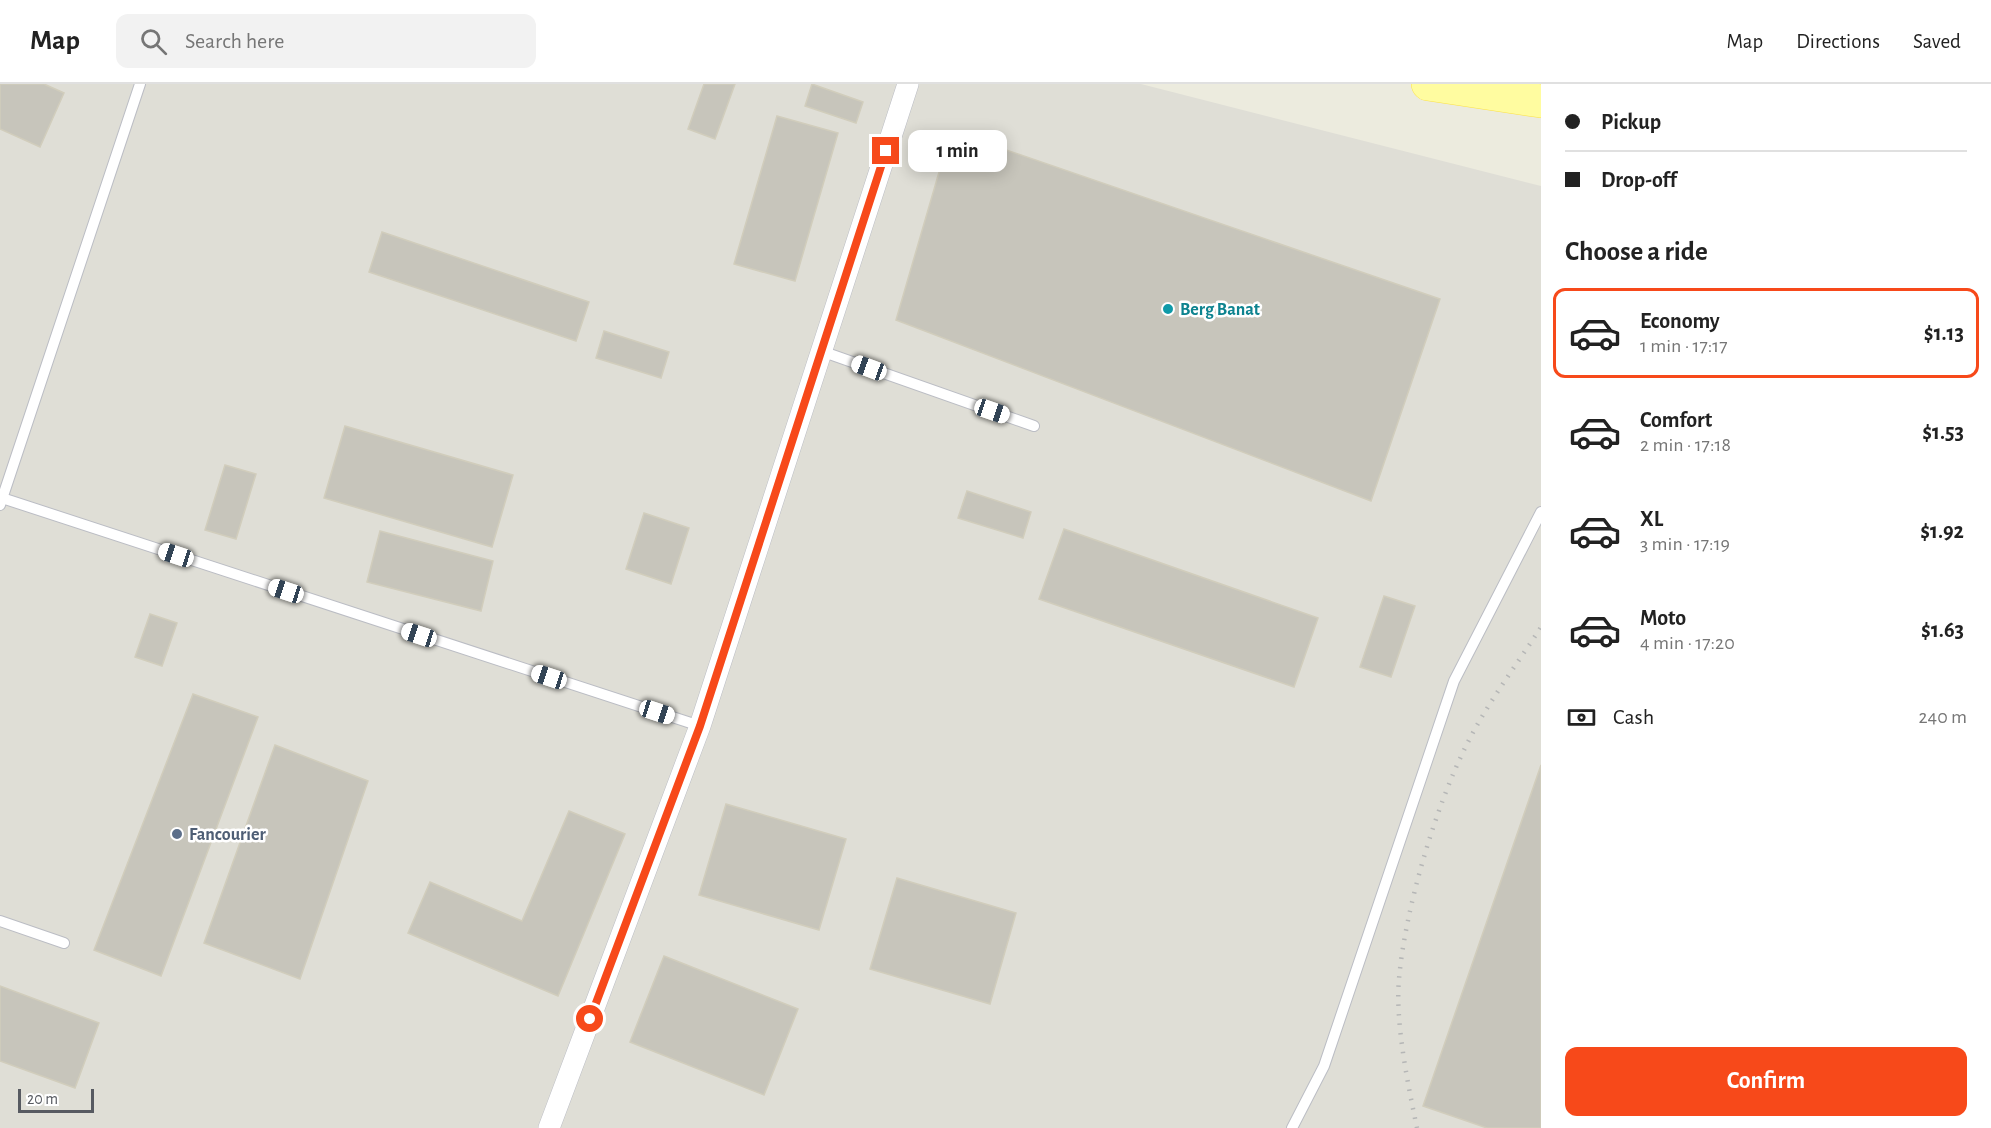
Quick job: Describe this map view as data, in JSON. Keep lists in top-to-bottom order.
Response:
{
  "places": ["Berg Banat", "Fancourier"],
  "scale_bar": "20 m",
  "page": {
    "header": "Map",
    "search": "Search here",
    "nav": ["Map", "Directions", "Saved"],
    "banner": ["Pickup", "Drop-off"],
    "bubble": "1 min",
    "heading": "Choose a ride",
    "list": [
      {
        "name": "Economy",
        "note": "1 min · 17:17",
        "value": "$1.13"
      },
      {
        "name": "Comfort",
        "note": "2 min · 17:18",
        "value": "$1.53"
      },
      {
        "name": "XL",
        "note": "3 min · 17:19",
        "value": "$1.92"
      },
      {
        "name": "Moto",
        "note": "4 min · 17:20",
        "value": "$1.63"
      }
    ],
    "pay": ["Cash", "240 m"],
    "buttons": "Confirm",
    "scale": "20 m"
  }
}
